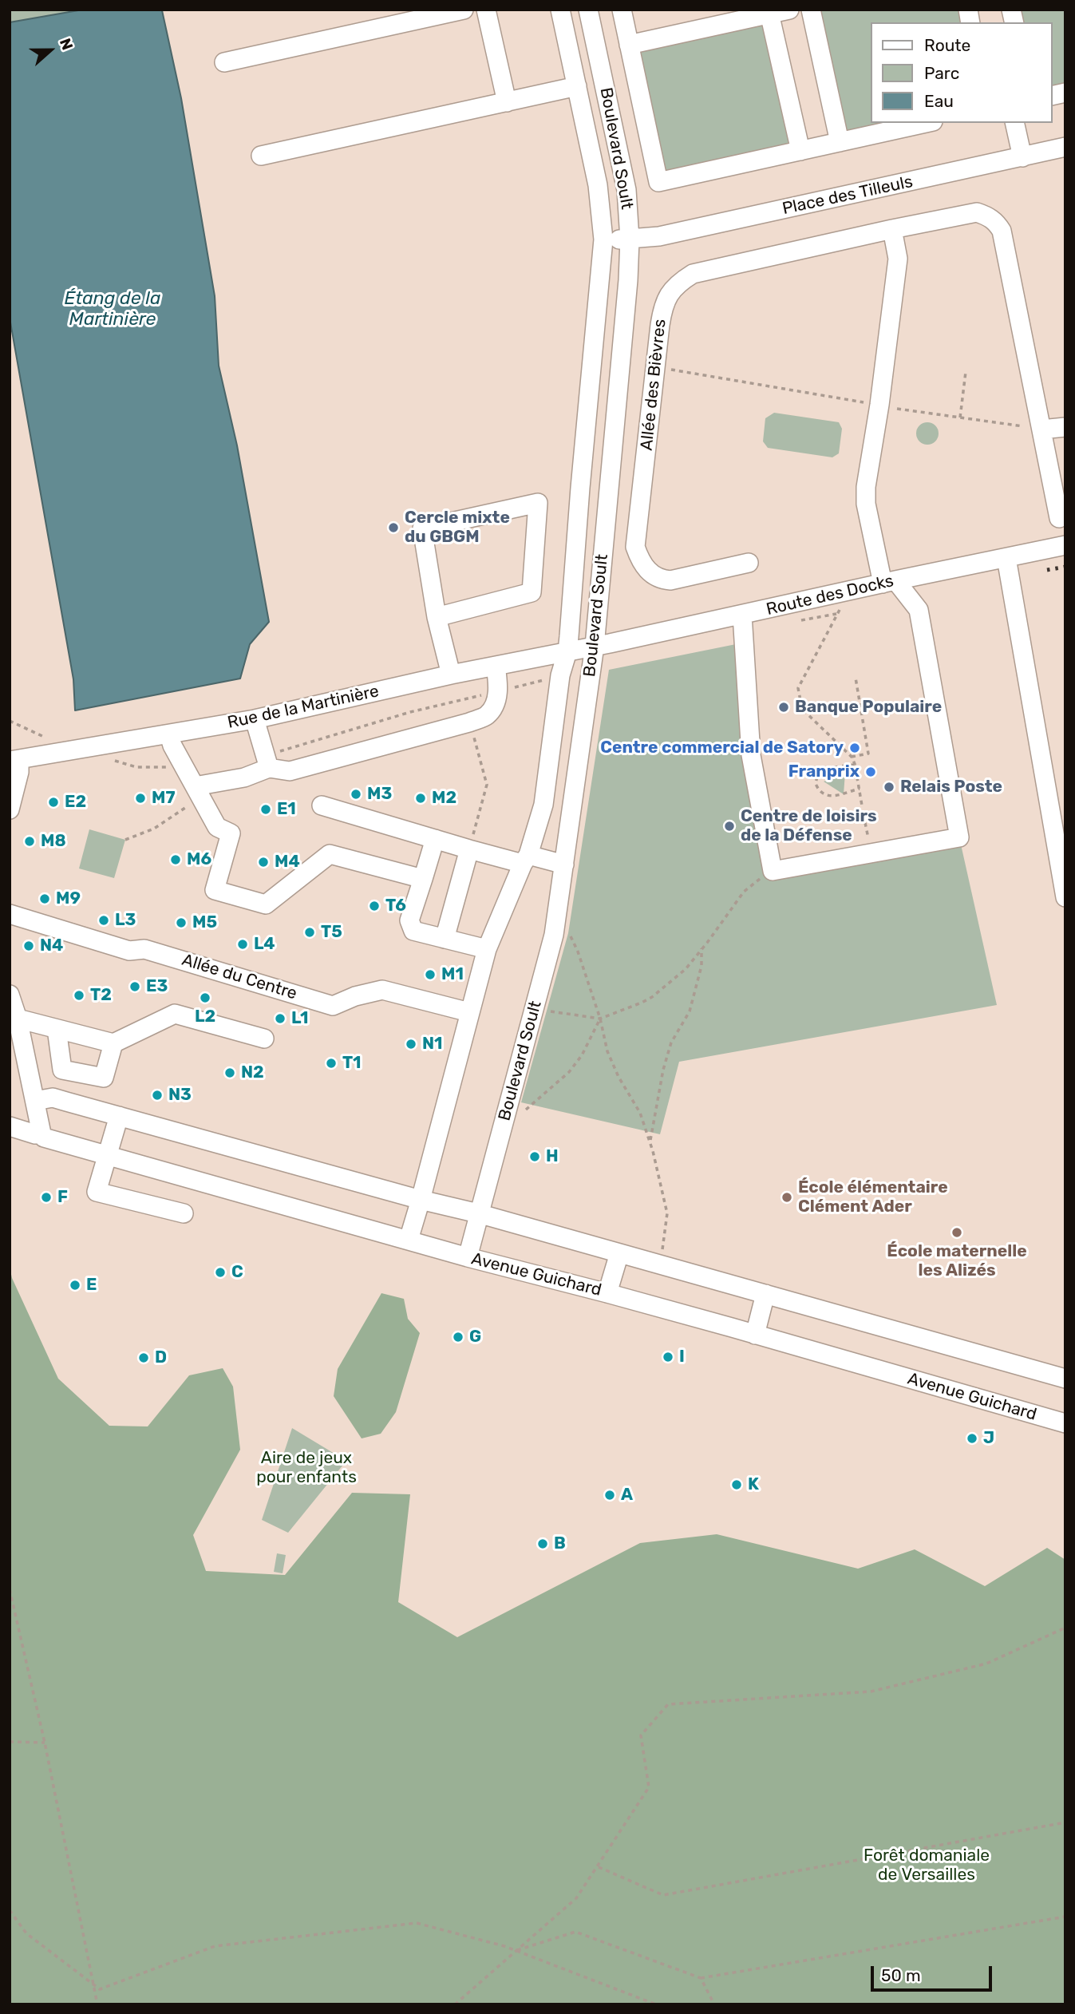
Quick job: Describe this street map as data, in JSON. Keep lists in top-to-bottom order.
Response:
{
  "streets": {
    "street": [
      "Boulevard Soult",
      "Place des Tilleuls",
      "Allée des Bièvres",
      "Route des Docks",
      "Rue de la Martinière",
      "Allée du Centre",
      "Avenue Guichard"
    ]
  },
  "crossings": [
    ["Boulevard Soult", "Place des Tilleuls"],
    ["Boulevard Soult", "Route des Docks"],
    ["Boulevard Soult", "Rue de la Martinière"],
    ["Boulevard Soult", "Allée du Centre"],
    ["Boulevard Soult", "Avenue Guichard"],
    ["Route des Docks", "Rue de la Martinière"]
  ],
  "water": ["Étang de la Martinière"],
  "parks": ["Aire de jeux pour enfants", "Forêt domaniale de Versailles"],
  "places": [
    "Cercle mixte du GBGM",
    "Banque Populaire",
    "Centre commercial de Satory",
    "Franprix",
    "Relais Poste",
    "M3",
    "M7",
    "M2",
    "E2",
    "E1",
    "Centre de loisirs de la Défense",
    "M8",
    "M6",
    "M4",
    "M9",
    "T6",
    "L3",
    "M5",
    "T5",
    "L4",
    "N4",
    "M1",
    "E3",
    "T2",
    "L2",
    "L1",
    "N1",
    "T1",
    "N2",
    "N3",
    "H",
    "F",
    "École élémentaire Clément Ader",
    "École maternelle les Alizés",
    "C",
    "E",
    "G",
    "I",
    "D",
    "J",
    "K",
    "A",
    "B"
  ],
  "legend": ["Route", "Parc", "Eau"],
  "scale_bar": "50 m",
  "north": "right"
}
